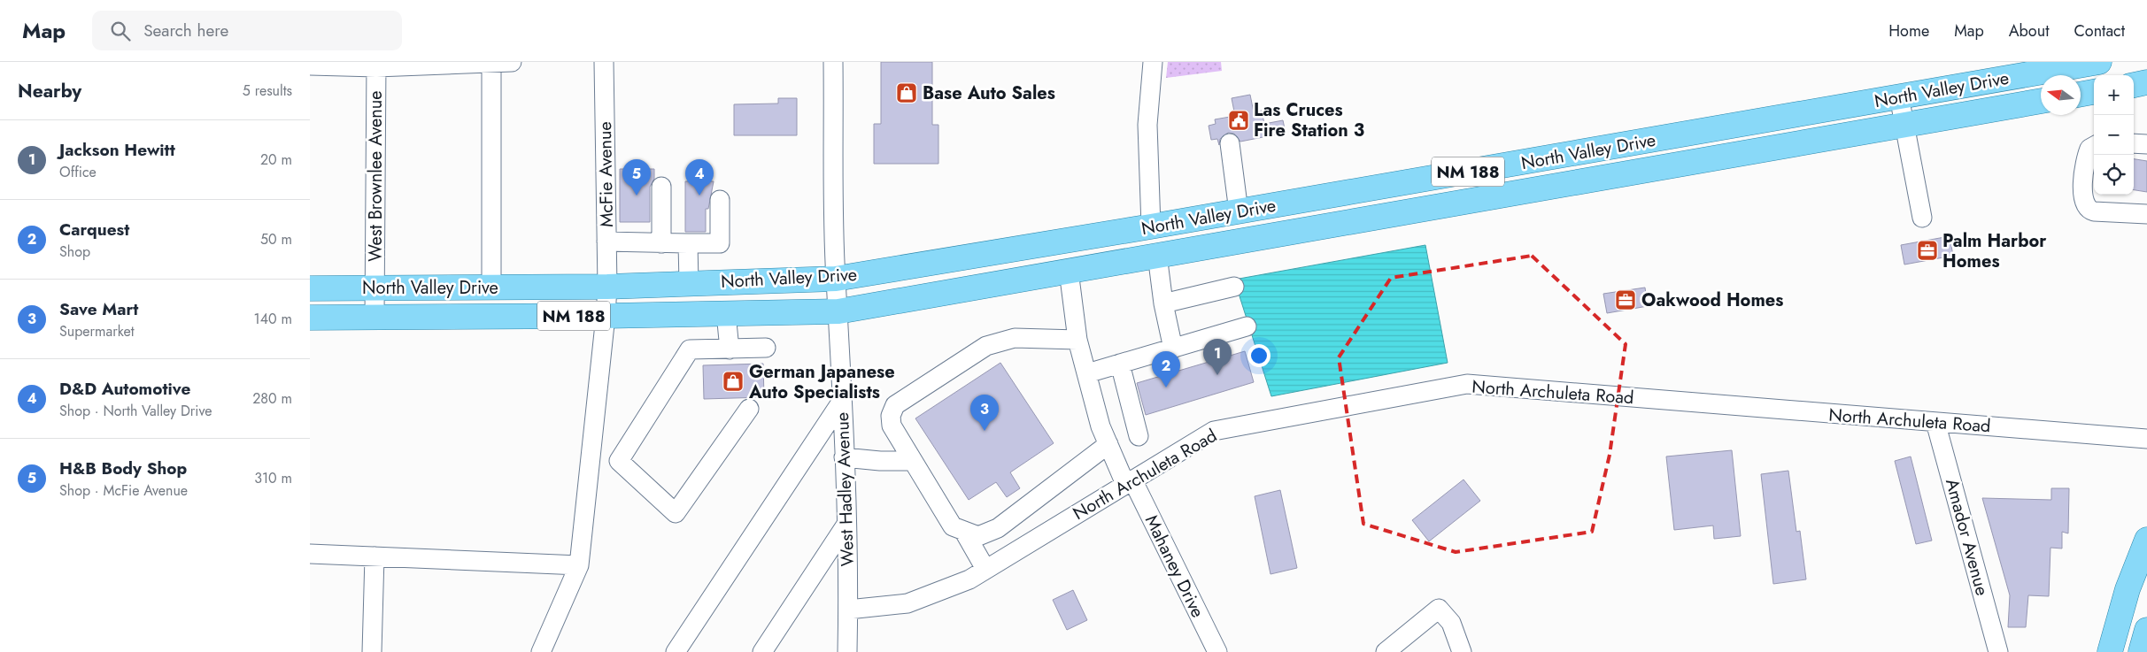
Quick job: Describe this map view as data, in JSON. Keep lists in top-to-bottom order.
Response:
{
  "streets": {
    "main road": ["North Valley Drive", "NM 188"],
    "street": [
      "McFie Avenue",
      "West Brownlee Avenue",
      "North Archuleta Road",
      "West Hadley Avenue",
      "Amador Avenue",
      "Mahaney Drive"
    ]
  },
  "crossings": [
    ["North Valley Drive", "McFie Avenue"],
    ["North Valley Drive", "West Brownlee Avenue"],
    ["North Valley Drive", "West Hadley Avenue"],
    ["North Valley Drive", "Mahaney Drive"],
    ["North Archuleta Road", "West Hadley Avenue"],
    ["North Archuleta Road", "Amador Avenue"],
    ["North Archuleta Road", "Mahaney Drive"]
  ],
  "places": {
    "shop": ["Base Auto Sales", "German Japanese Auto Specialists"],
    "public building": ["Las Cruces Fire Station 3"],
    "office": ["Palm Harbor Homes", "Oakwood Homes"]
  },
  "north": "left",
  "page": {
    "header": "Map",
    "search": "Search here",
    "nav": [
      "Home",
      "Map",
      "About",
      "Contact"
    ],
    "heading": ["Nearby", "5 results"],
    "map_buttons": ["+", "−"],
    "list": [
      {
        "mark": "1",
        "name": "Jackson Hewitt",
        "note": "Office",
        "value": "20 m"
      },
      {
        "mark": "2",
        "name": "Carquest",
        "note": "Shop",
        "value": "50 m"
      },
      {
        "mark": "3",
        "name": "Save Mart",
        "note": "Supermarket",
        "value": "140 m"
      },
      {
        "mark": "4",
        "name": "D&D Automotive",
        "note": "Shop · North Valley Drive",
        "value": "280 m"
      },
      {
        "mark": "5",
        "name": "H&B Body Shop",
        "note": "Shop · McFie Avenue",
        "value": "310 m"
      }
    ],
    "pins": [
      "4",
      "5",
      "1",
      "2",
      "3"
    ]
  }
}
